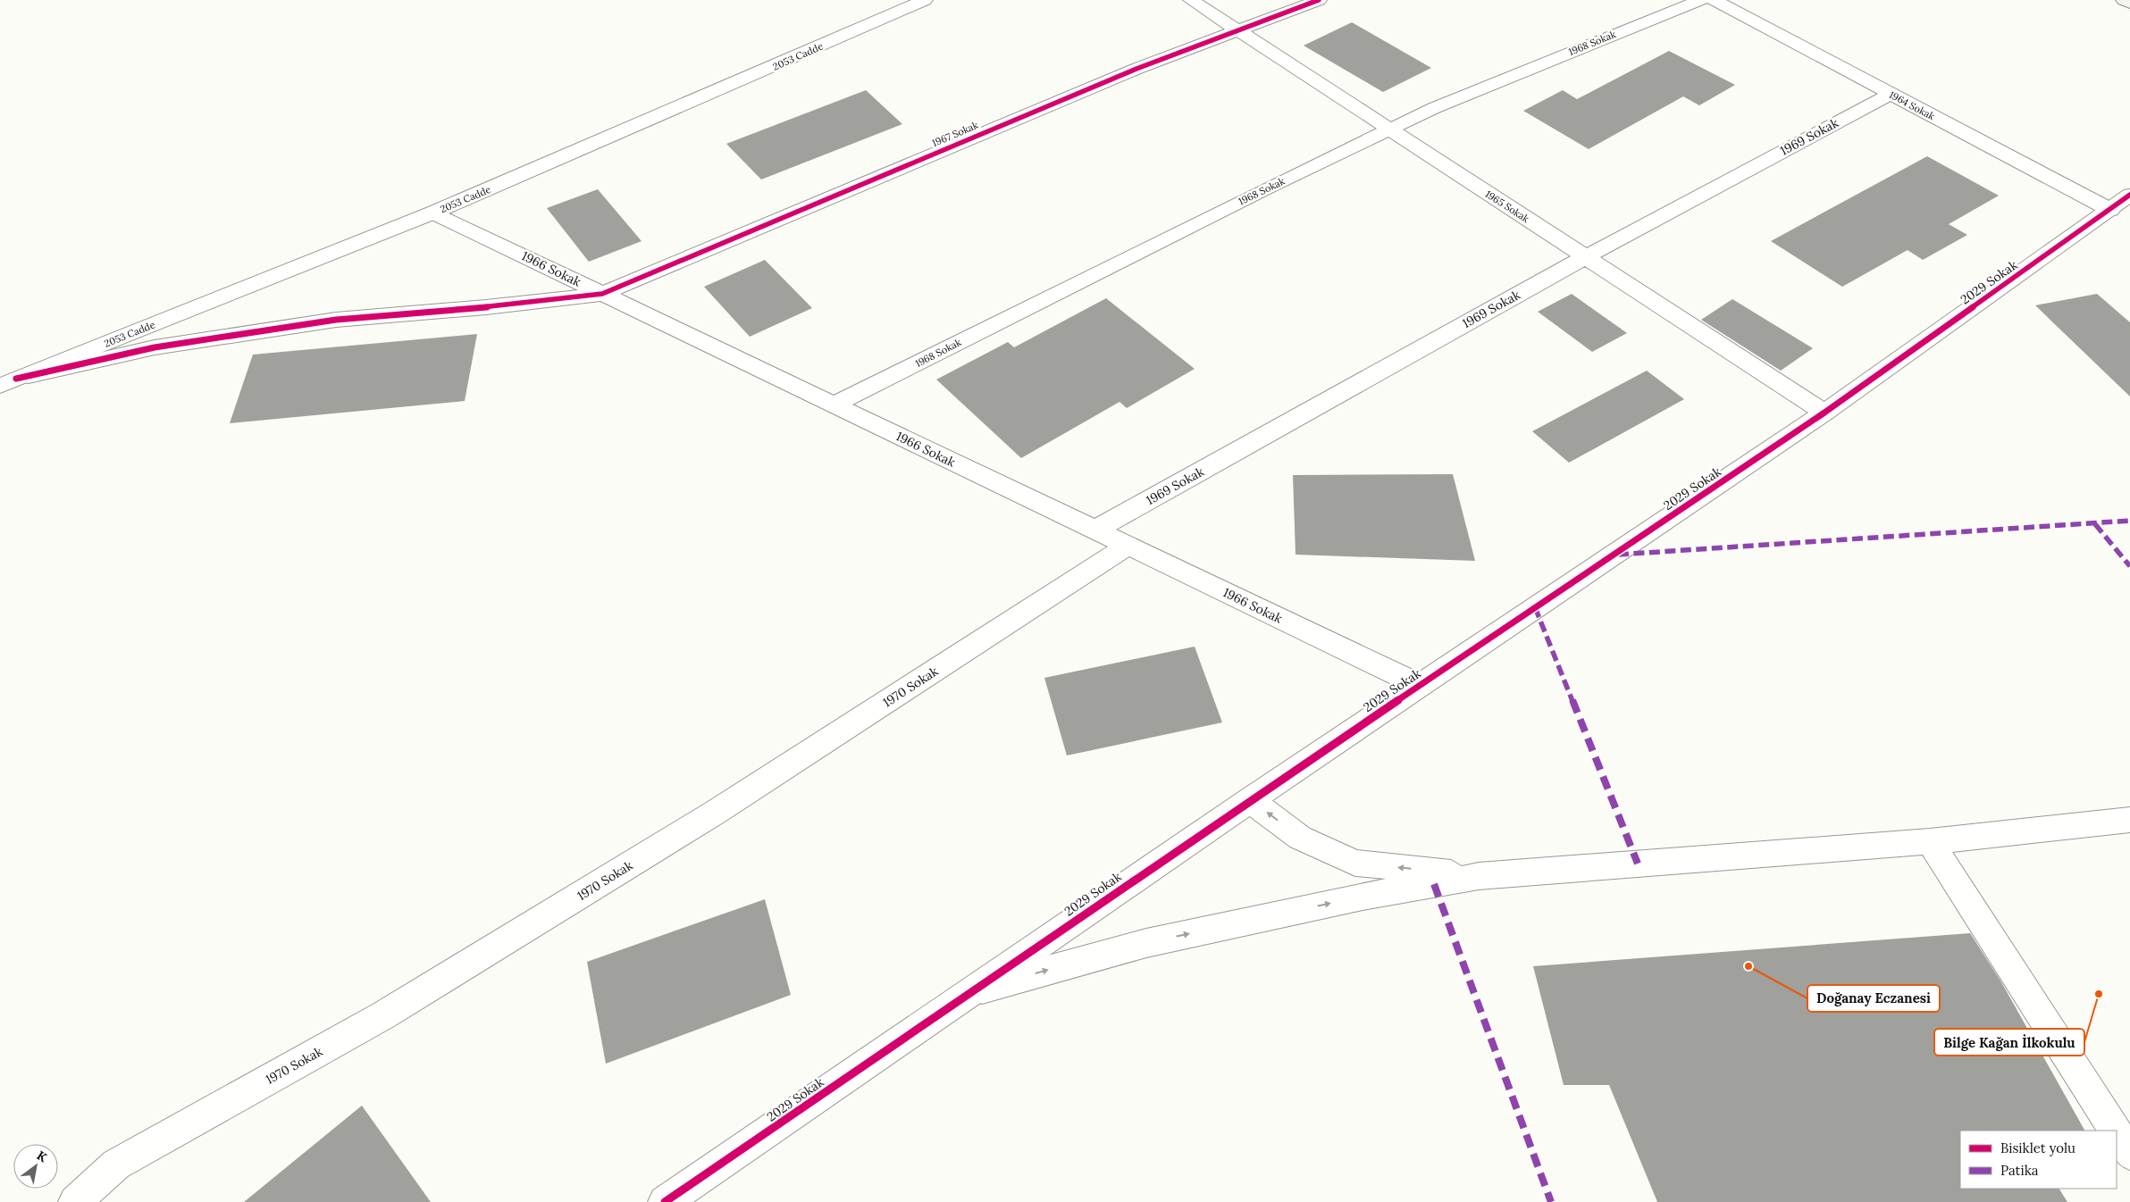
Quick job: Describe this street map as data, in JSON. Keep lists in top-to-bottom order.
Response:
{
  "streets": {
    "street": [
      "1968 Sokak",
      "2053 Cadde",
      "1964 Sokak",
      "1967 Sokak",
      "1969 Sokak",
      "1965 Sokak",
      "1966 Sokak",
      "2029 Sokak",
      "1970 Sokak"
    ]
  },
  "crossings": [
    ["1968 Sokak", "1965 Sokak"],
    ["1968 Sokak", "1966 Sokak"],
    ["2053 Cadde", "1967 Sokak"],
    ["2053 Cadde", "1966 Sokak"],
    ["1964 Sokak", "1969 Sokak"],
    ["1964 Sokak", "2029 Sokak"],
    ["1967 Sokak", "1965 Sokak"],
    ["1967 Sokak", "1966 Sokak"],
    ["1969 Sokak", "1965 Sokak"],
    ["1969 Sokak", "1966 Sokak"],
    ["1965 Sokak", "2029 Sokak"],
    ["1966 Sokak", "2029 Sokak"],
    ["1966 Sokak", "1970 Sokak"]
  ],
  "places": ["Doğanay Eczanesi", "Bilge Kağan İlkokulu"],
  "legend": ["Bisiklet yolu", "Patika"],
  "north": "top right"
}
